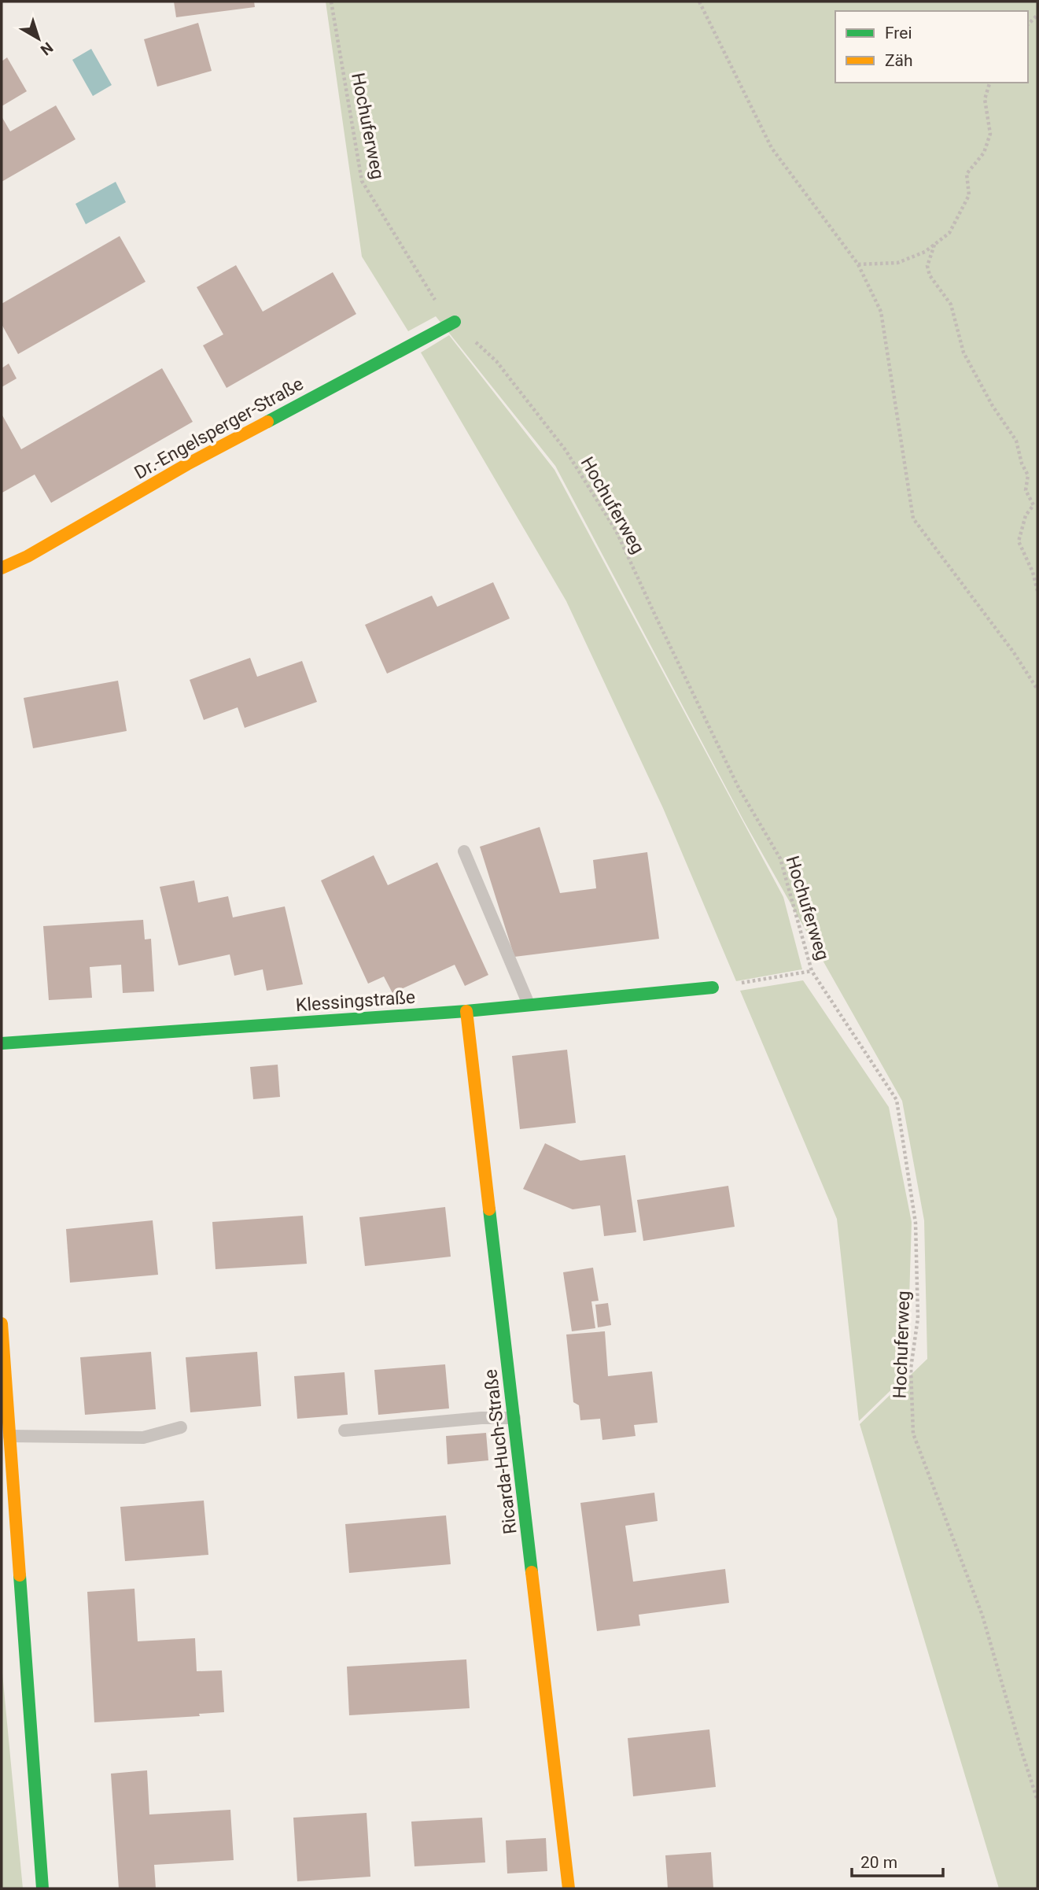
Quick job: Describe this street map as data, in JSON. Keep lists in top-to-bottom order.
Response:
{
  "streets": {
    "street": ["Dr.-Engelsperger-Straße", "Klessingstraße", "Ricarda-Huch-Straße"],
    "path": ["Hochuferweg"]
  },
  "crossings": [
    ["Hochuferweg", "Dr.-Engelsperger-Straße"],
    ["Klessingstraße", "Ricarda-Huch-Straße"]
  ],
  "legend": ["Frei", "Zäh"],
  "scale_bar": "20 m",
  "north": "bottom right"
}
